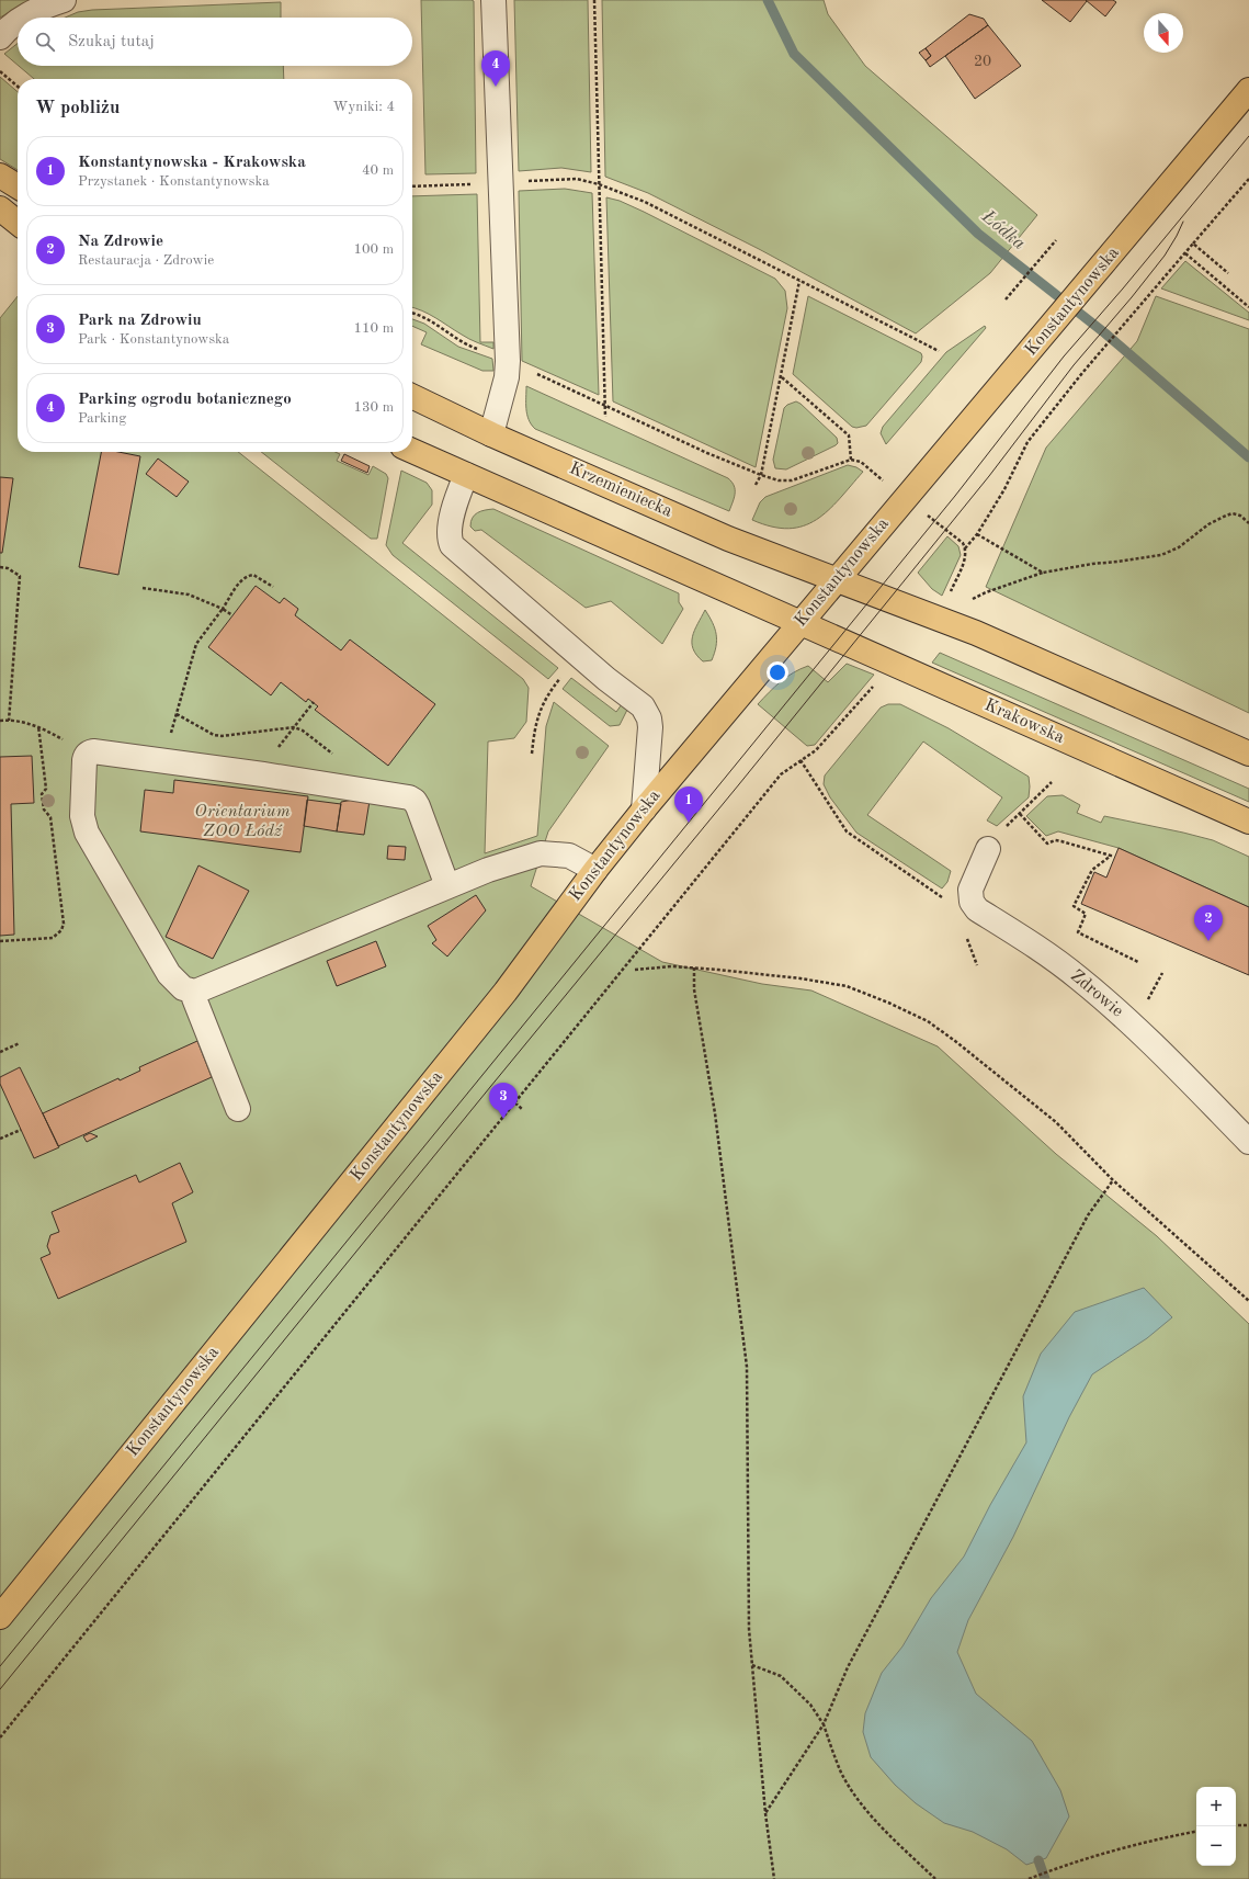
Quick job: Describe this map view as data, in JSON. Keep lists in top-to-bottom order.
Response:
{
  "streets": {
    "main road": ["Konstantynowska", "Krzemieniecka", "Krakowska"],
    "street": ["Zdrowie"]
  },
  "crossings": [
    ["Konstantynowska", "Krzemieniecka"],
    ["Konstantynowska", "Krakowska"]
  ],
  "water": ["Łódka"],
  "parks": ["Orientarium ZOO Łódź"],
  "house_numbers": ["20"],
  "north": "bottom",
  "page": {
    "search": "Szukaj tutaj",
    "pins": [
      "4",
      "1",
      "2",
      "3"
    ],
    "heading": ["W pobliżu", "Wyniki: 4"],
    "list": [
      {
        "mark": "1",
        "name": "Konstantynowska - Krakowska",
        "note": "Przystanek · Konstantynowska",
        "value": "40 m"
      },
      {
        "mark": "2",
        "name": "Na Zdrowie",
        "note": "Restauracja · Zdrowie",
        "value": "100 m"
      },
      {
        "mark": "3",
        "name": "Park na Zdrowiu",
        "note": "Park · Konstantynowska",
        "value": "110 m"
      },
      {
        "mark": "4",
        "name": "Parking ogrodu botanicznego",
        "note": "Parking",
        "value": "130 m"
      }
    ],
    "map_buttons": ["+", "−"]
  }
}
